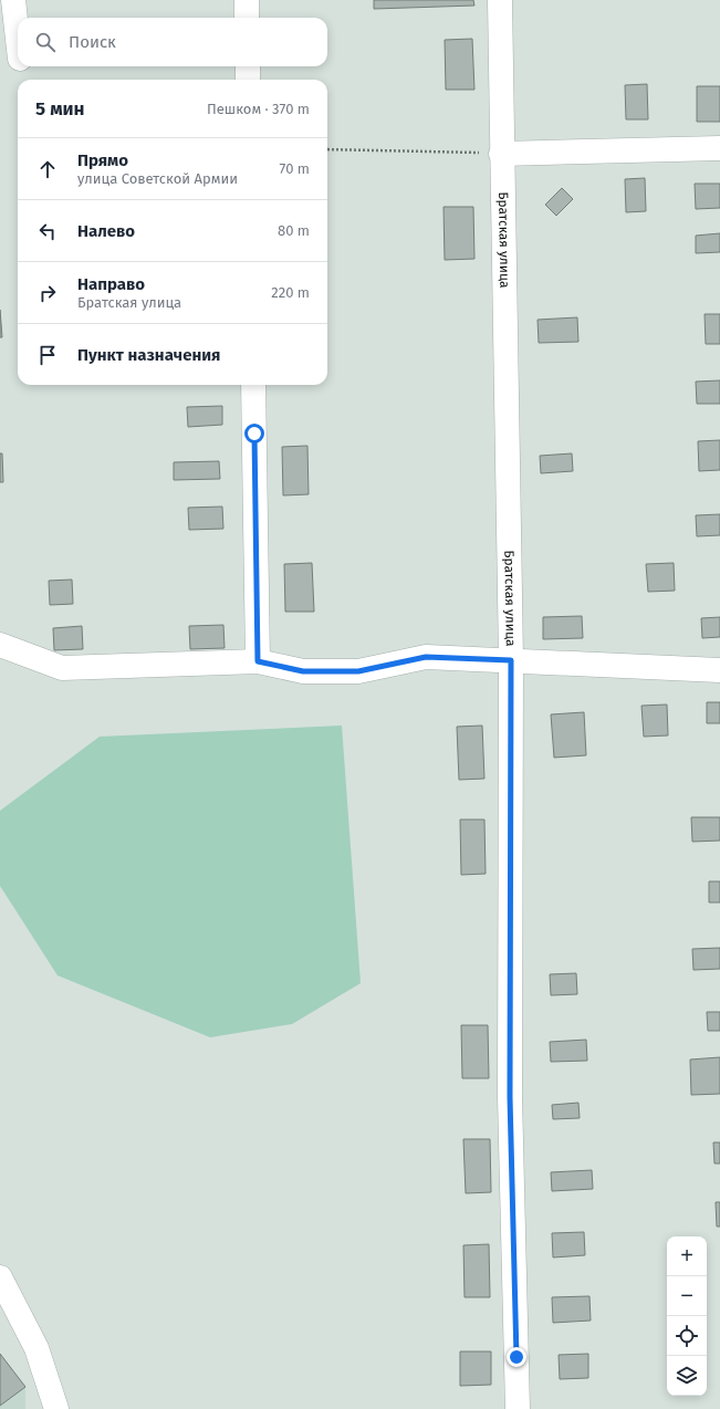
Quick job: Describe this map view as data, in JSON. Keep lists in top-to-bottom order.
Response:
{
  "streets": {
    "street": ["Братская улица"]
  },
  "page": {
    "search": "Поиск",
    "heading": ["5 мин", "Пешком · 370 m"],
    "list": [
      ["Прямо", "улица Советской Армии", "70 m"],
      ["Налево", "80 m"],
      ["Направо", "Братская улица", "220 m"],
      "Пункт назначения"
    ],
    "map_buttons": ["+", "−"]
  }
}
